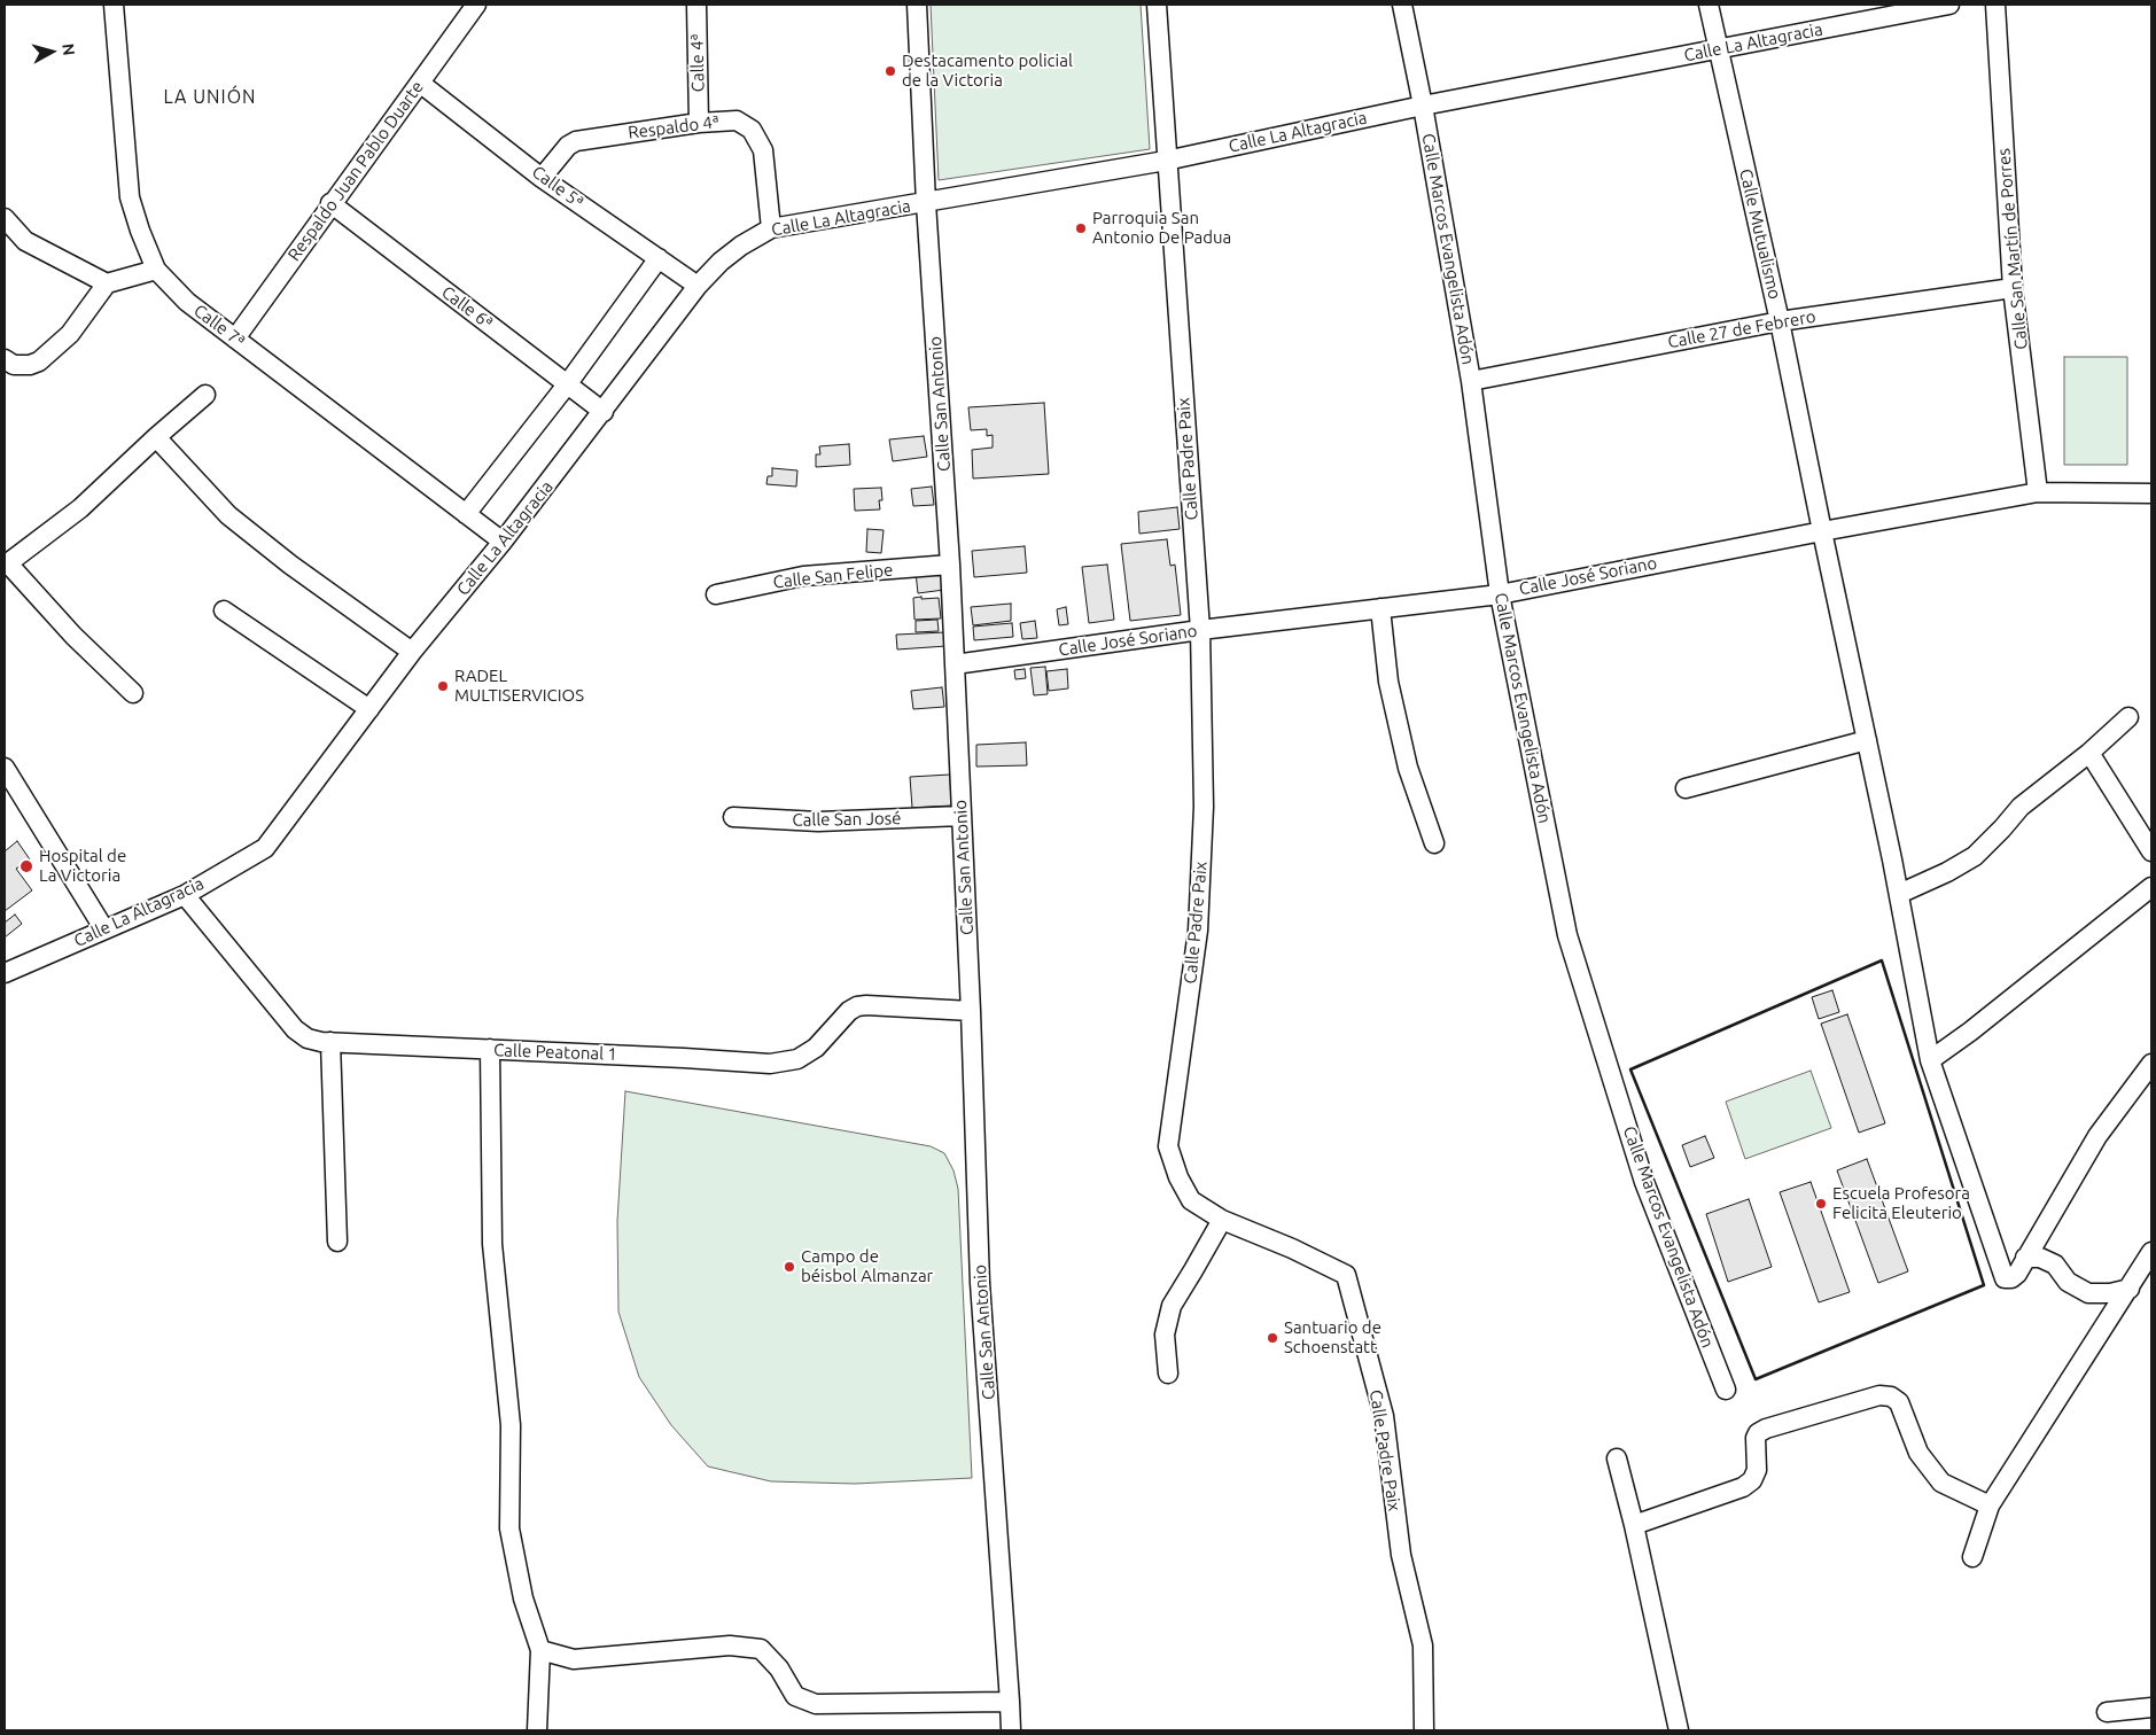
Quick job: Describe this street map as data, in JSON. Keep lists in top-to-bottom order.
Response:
{
  "streets": {
    "street": [
      "Calle La Altagracia",
      "Calle 4ª",
      "Respaldo 4ª",
      "Respaldo Juan Pablo Duarte",
      "Calle 5ª",
      "Calle Mutualismo",
      "Calle Marcos Evangelista Adón",
      "Calle San Martín de Porres",
      "Calle 6ª",
      "Calle 7ª",
      "Calle 27 de Febrero",
      "Calle San Antonio",
      "Calle Padre Paix",
      "Calle San Felipe",
      "Calle José Soriano",
      "Calle San José",
      "Calle Peatonal 1"
    ]
  },
  "crossings": [
    ["Calle La Altagracia", "Respaldo 4ª"],
    ["Calle La Altagracia", "Calle 5ª"],
    ["Calle La Altagracia", "Calle Mutualismo"],
    ["Calle La Altagracia", "Calle Marcos Evangelista Adón"],
    ["Calle La Altagracia", "Calle 6ª"],
    ["Calle La Altagracia", "Calle 7ª"],
    ["Calle La Altagracia", "Calle San Antonio"],
    ["Calle La Altagracia", "Calle Padre Paix"],
    ["Calle La Altagracia", "Calle Peatonal 1"],
    ["Calle 4ª", "Respaldo 4ª"],
    ["Respaldo 4ª", "Calle 5ª"],
    ["Respaldo Juan Pablo Duarte", "Calle 5ª"],
    ["Respaldo Juan Pablo Duarte", "Calle 6ª"],
    ["Respaldo Juan Pablo Duarte", "Calle 7ª"],
    ["Calle Mutualismo", "Calle 27 de Febrero"],
    ["Calle Mutualismo", "Calle José Soriano"],
    ["Calle Marcos Evangelista Adón", "Calle 27 de Febrero"],
    ["Calle Marcos Evangelista Adón", "Calle José Soriano"],
    ["Calle San Martín de Porres", "Calle 27 de Febrero"],
    ["Calle San Martín de Porres", "Calle José Soriano"],
    ["Calle San Antonio", "Calle San Felipe"],
    ["Calle San Antonio", "Calle José Soriano"],
    ["Calle San Antonio", "Calle San José"],
    ["Calle San Antonio", "Calle Peatonal 1"],
    ["Calle Padre Paix", "Calle José Soriano"]
  ],
  "districts": ["LA UNIÓN"],
  "places": [
    "Destacamento policial de la Victoria",
    "Parroquia San Antonio De Padua",
    "RADEL MULTISERVICIOS",
    "Hospital de La Victoria",
    "Escuela Profesora Felicita Eleuterio",
    "Campo de béisbol Almanzar",
    "Santuario de Schoenstatt"
  ],
  "north": "right"
}
